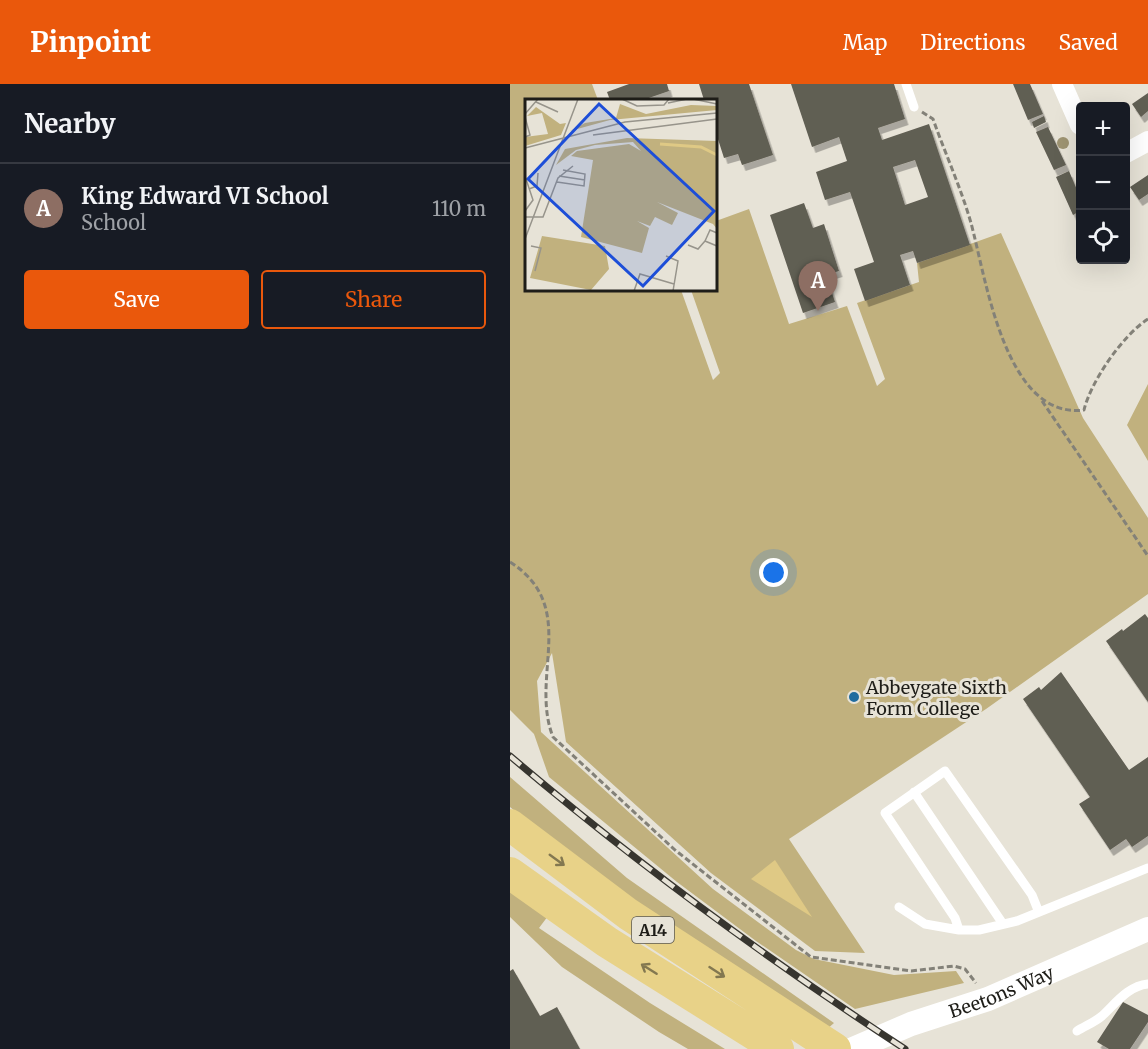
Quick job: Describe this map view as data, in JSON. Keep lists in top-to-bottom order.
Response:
{
  "streets": {
    "highway": ["A14"],
    "street": ["Beetons Way"]
  },
  "places": ["Abbeygate Sixth Form College"],
  "page": {
    "header": "Pinpoint",
    "nav": ["Map", "Directions", "Saved"],
    "heading": "Nearby",
    "map_buttons": ["+", "−"],
    "list": [
      {
        "mark": "A",
        "name": "King Edward VI School",
        "note": "School",
        "value": "110 m"
      }
    ],
    "buttons": ["Save", "Share"],
    "pins": "A"
  }
}
